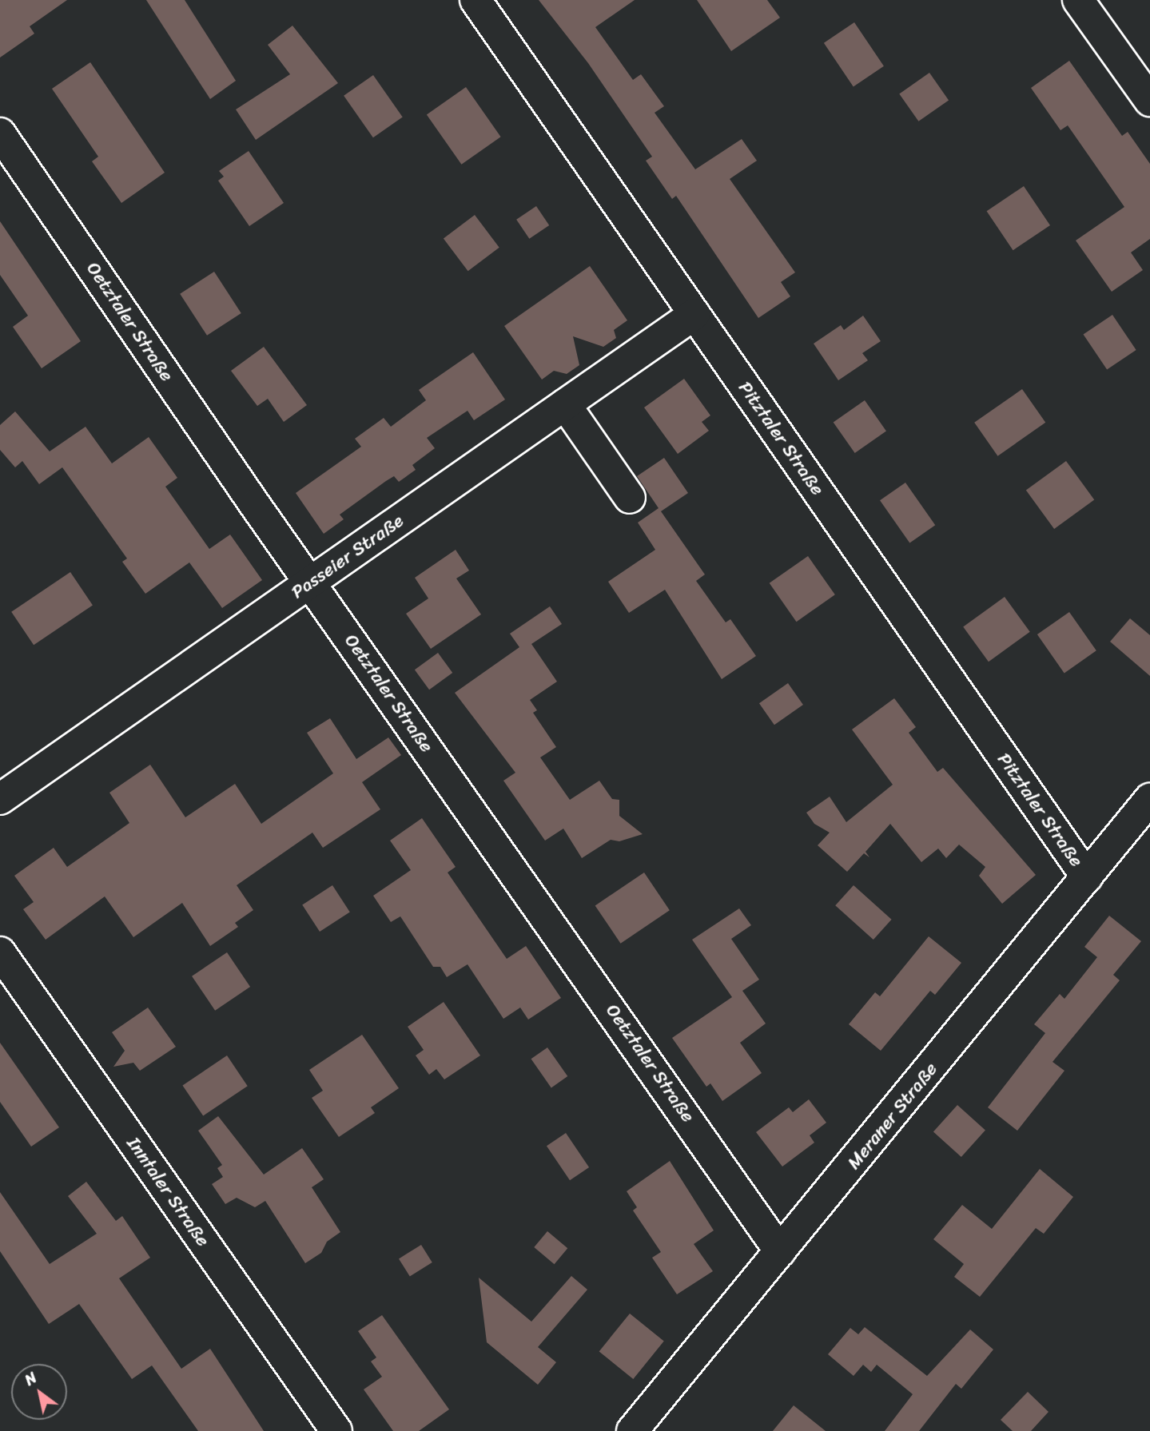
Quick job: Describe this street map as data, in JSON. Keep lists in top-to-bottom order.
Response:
{
  "streets": {
    "street": [
      "Oetztaler Straße",
      "Pitztaler Straße",
      "Passeier Straße",
      "Meraner Straße",
      "Inntaler Straße"
    ]
  },
  "crossings": [
    ["Oetztaler Straße", "Passeier Straße"],
    ["Oetztaler Straße", "Meraner Straße"],
    ["Pitztaler Straße", "Passeier Straße"],
    ["Pitztaler Straße", "Meraner Straße"]
  ],
  "north": "top left"
}
